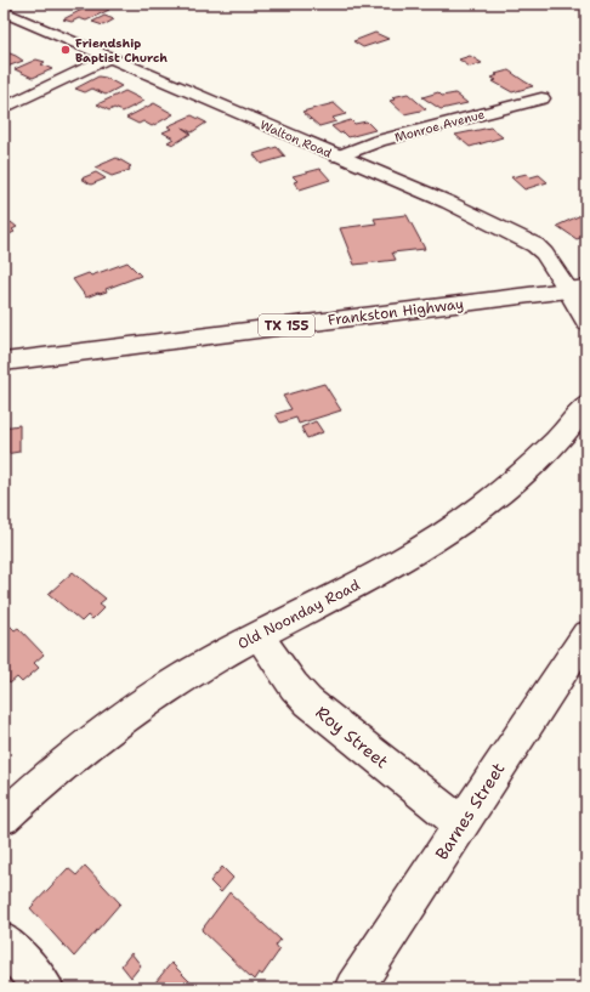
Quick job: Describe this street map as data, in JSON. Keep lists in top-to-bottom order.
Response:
{
  "streets": {
    "street": [
      "Monroe Avenue",
      "Walton Road",
      "Frankston Highway",
      "TX 155",
      "Old Noonday Road",
      "Roy Street",
      "Barnes Street"
    ]
  },
  "crossings": [
    ["Monroe Avenue", "Walton Road"],
    ["Walton Road", "Frankston Highway"],
    ["Old Noonday Road", "Roy Street"],
    ["Roy Street", "Barnes Street"]
  ],
  "places": ["Friendship Baptist Church"]
}
